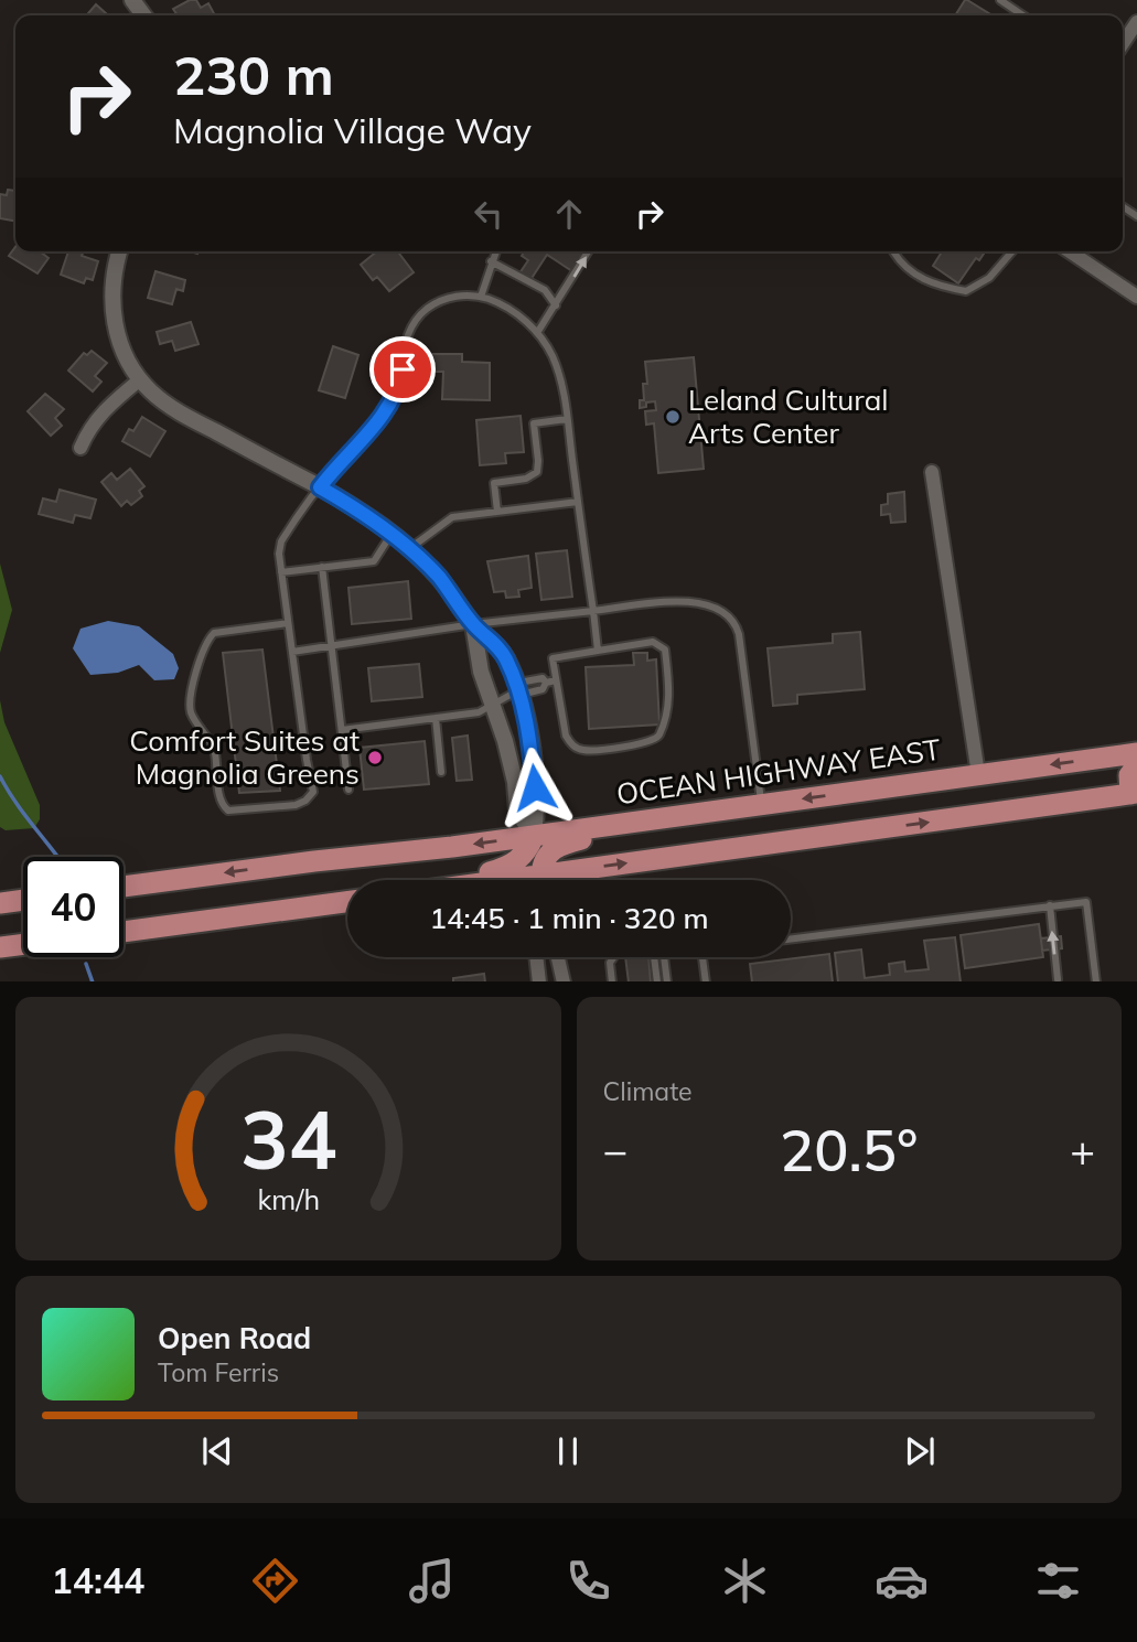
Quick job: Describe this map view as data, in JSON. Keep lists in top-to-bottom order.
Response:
{
  "streets": {
    "highway": ["OCEAN HIGHWAY EAST"]
  },
  "places": ["Leland Cultural Arts Center", "Comfort Suites at Magnolia Greens"],
  "page": {
    "turn": ["230 m", "Magnolia Village Way"],
    "limit": "40",
    "trip": "14:45 · 1 min · 320 m",
    "tile": "Climate",
    "heat": ["−", "20.5°", "+"],
    "song": ["Open Road", "Tom Ferris"],
    "tabs": "14:44",
    "gauge": ["34", "km/h"]
  }
}
